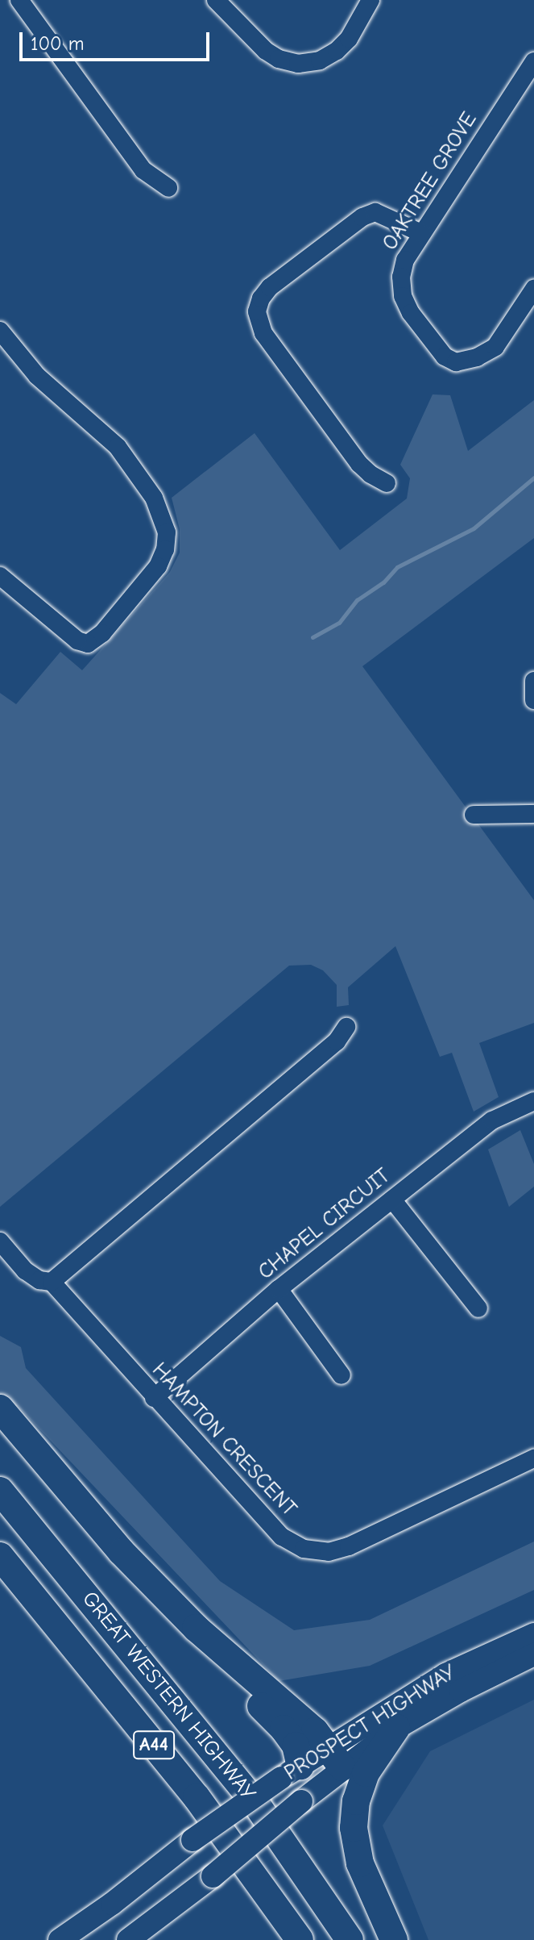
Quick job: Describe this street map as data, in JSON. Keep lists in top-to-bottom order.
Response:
{
  "streets": {
    "highway": ["GREAT WESTERN HIGHWAY", "A44"],
    "main road": ["PROSPECT HIGHWAY"],
    "street": ["OAKTREE GROVE", "CHAPEL CIRCUIT", "HAMPTON CRESCENT"]
  },
  "crossings": [
    ["CHAPEL CIRCUIT", "HAMPTON CRESCENT"]
  ],
  "scale_bar": "100 m"
}
